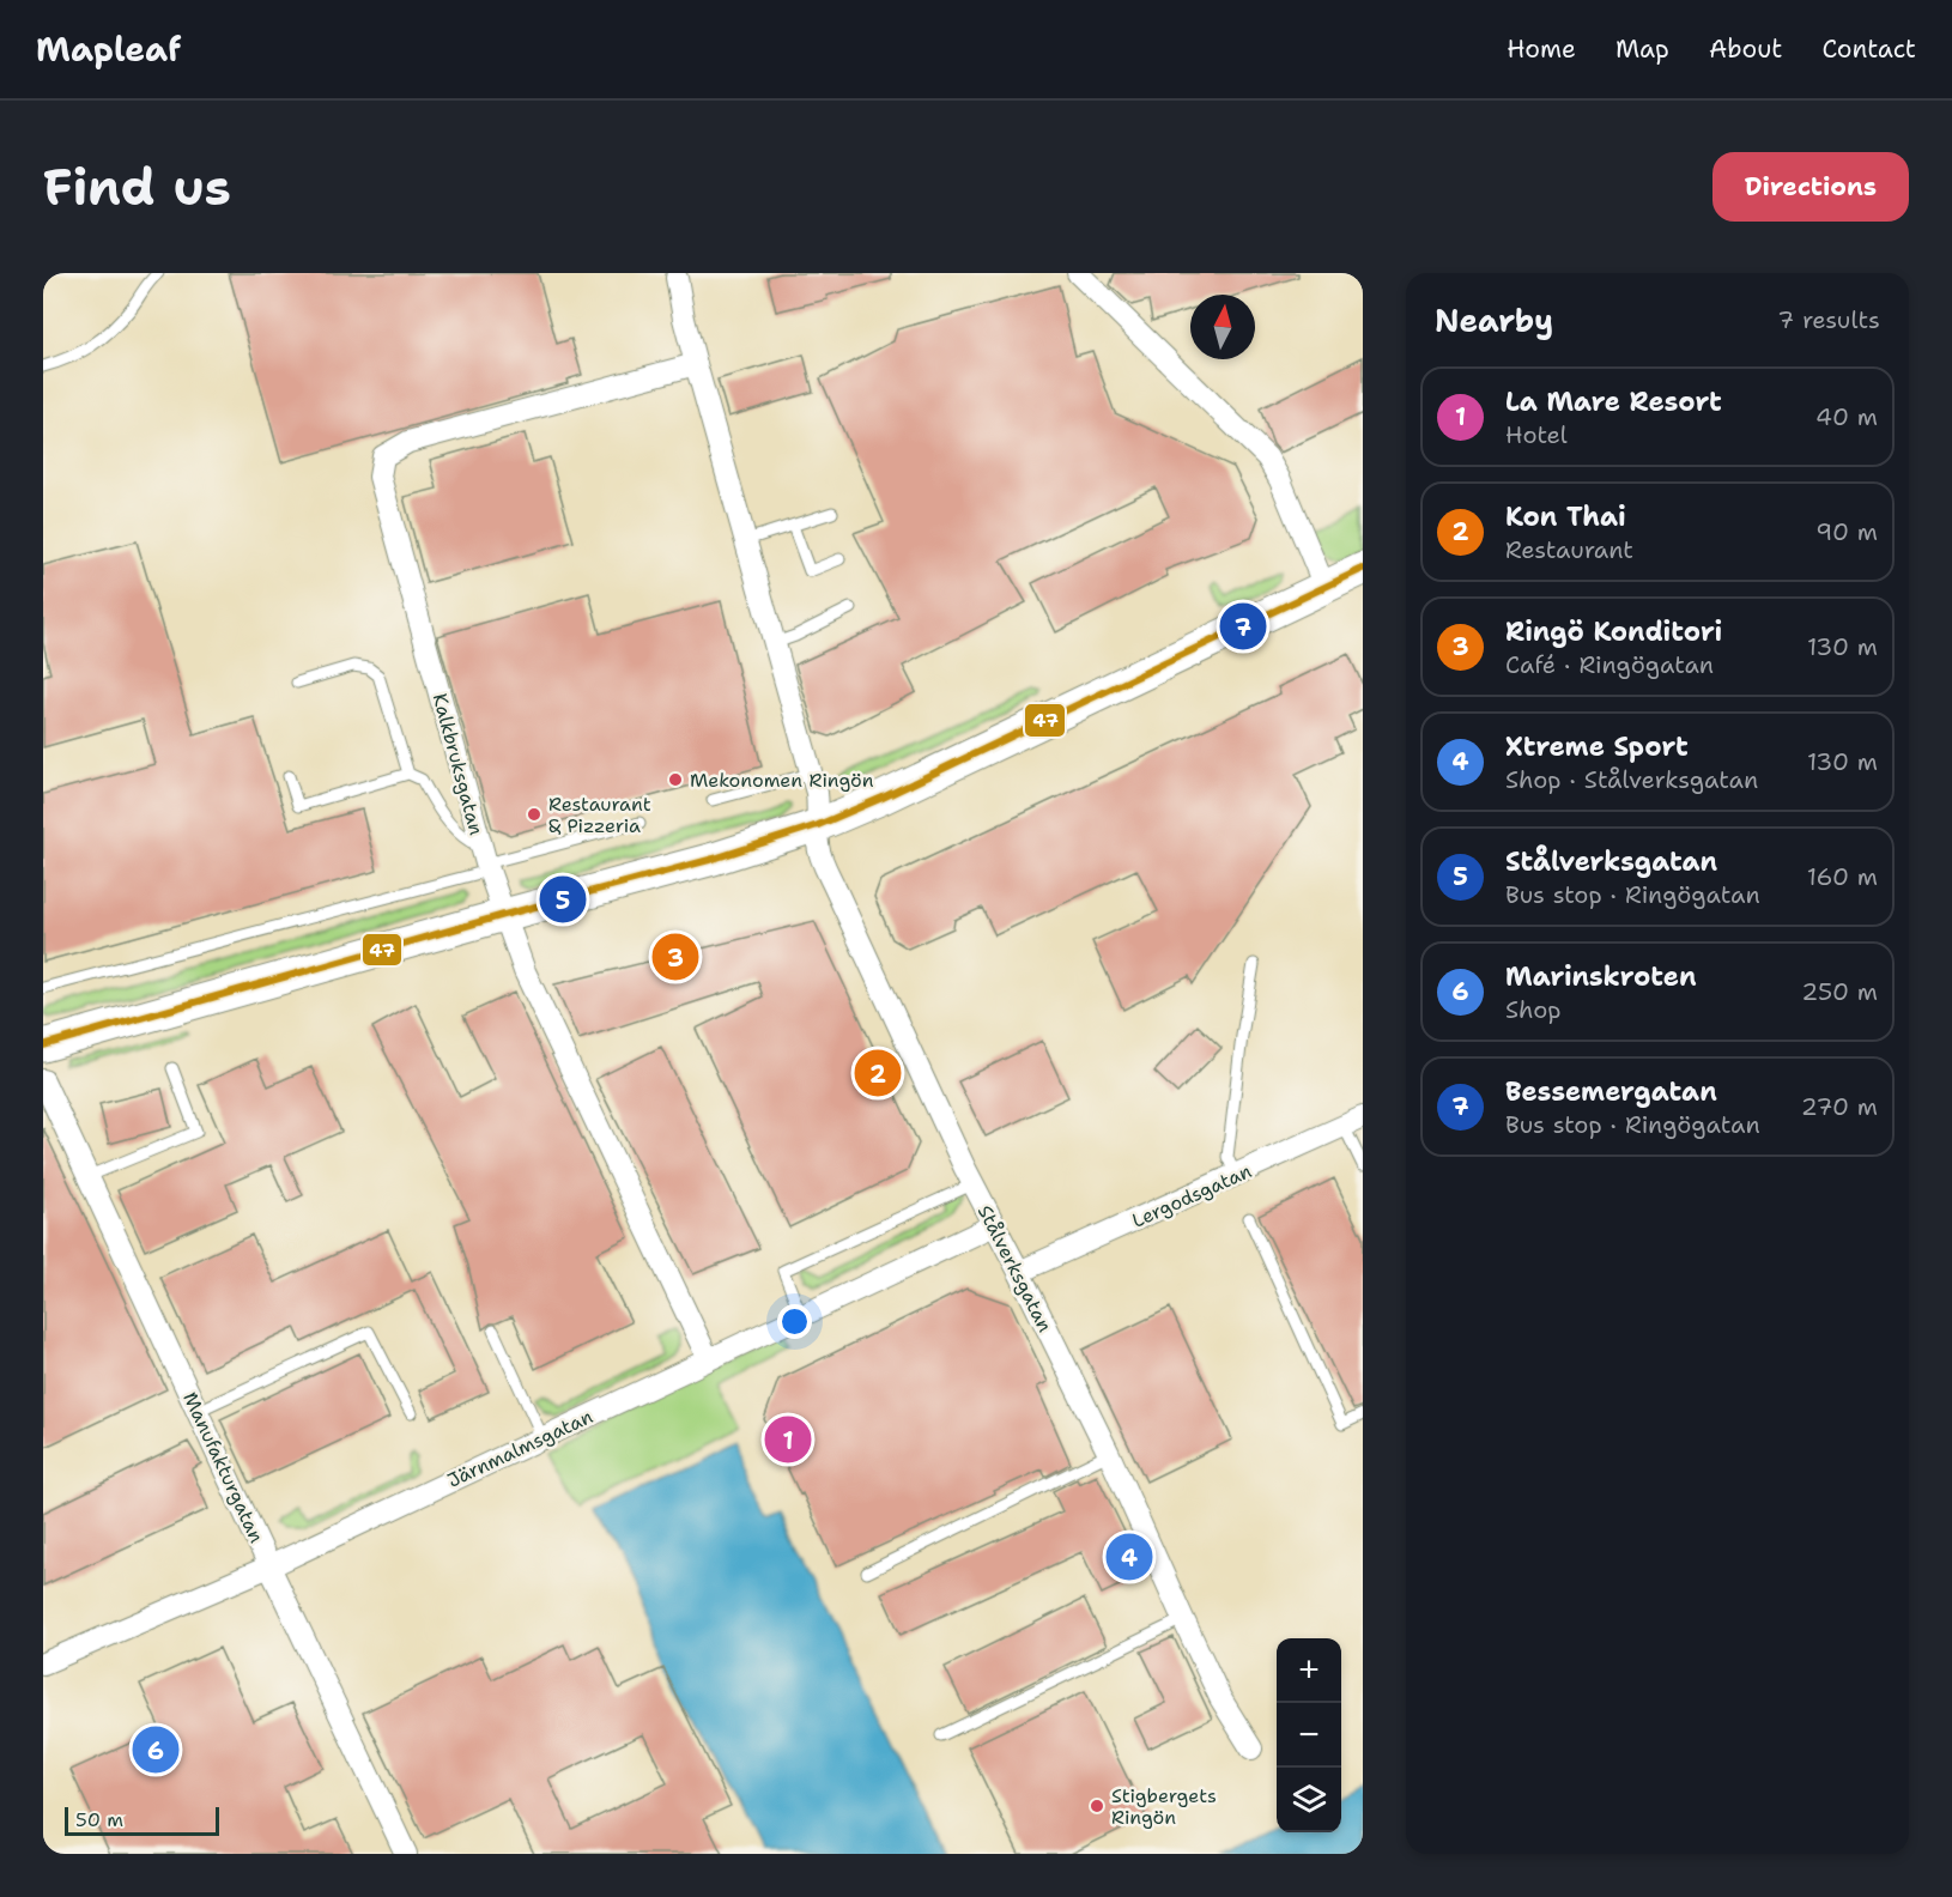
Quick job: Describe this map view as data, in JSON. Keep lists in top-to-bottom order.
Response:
{
  "streets": {
    "street": [
      "Kalkbruksgatan",
      "Lergodsgatan",
      "Stålverksgatan",
      "Järnmalmsgatan",
      "Manufakturgatan"
    ]
  },
  "crossings": [
    ["Kalkbruksgatan", "Stålverksgatan"],
    ["Kalkbruksgatan", "Järnmalmsgatan"],
    ["Lergodsgatan", "Stålverksgatan"],
    ["Stålverksgatan", "Järnmalmsgatan"],
    ["Järnmalmsgatan", "Manufakturgatan"]
  ],
  "places": ["Mekonomen Ringön", "Restaurant & Pizzeria", "Stigbergets Ringön"],
  "lines": ["transit line 47"],
  "scale_bar": "50 m",
  "north": "top",
  "page": {
    "header": "Mapleaf",
    "nav": [
      "Home",
      "Map",
      "About",
      "Contact"
    ],
    "buttons": "Directions",
    "title": "Find us",
    "heading": ["Nearby", "7 results"],
    "list": [
      {
        "mark": "1",
        "name": "La Mare Resort",
        "note": "Hotel",
        "value": "40 m"
      },
      {
        "mark": "2",
        "name": "Kon Thai",
        "note": "Restaurant",
        "value": "90 m"
      },
      {
        "mark": "3",
        "name": "Ringö Konditori",
        "note": "Café · Ringögatan",
        "value": "130 m"
      },
      {
        "mark": "4",
        "name": "Xtreme Sport",
        "note": "Shop · Stålverksgatan",
        "value": "130 m"
      },
      {
        "mark": "5",
        "name": "Stålverksgatan",
        "note": "Bus stop · Ringögatan",
        "value": "160 m"
      },
      {
        "mark": "6",
        "name": "Marinskroten",
        "note": "Shop",
        "value": "250 m"
      },
      {
        "mark": "7",
        "name": "Bessemergatan",
        "note": "Bus stop · Ringögatan",
        "value": "270 m"
      }
    ],
    "pins": [
      "7",
      "5",
      "3",
      "2",
      "1",
      "4",
      "6"
    ],
    "map_buttons": ["+", "−"],
    "scale": "50 m"
  }
}
